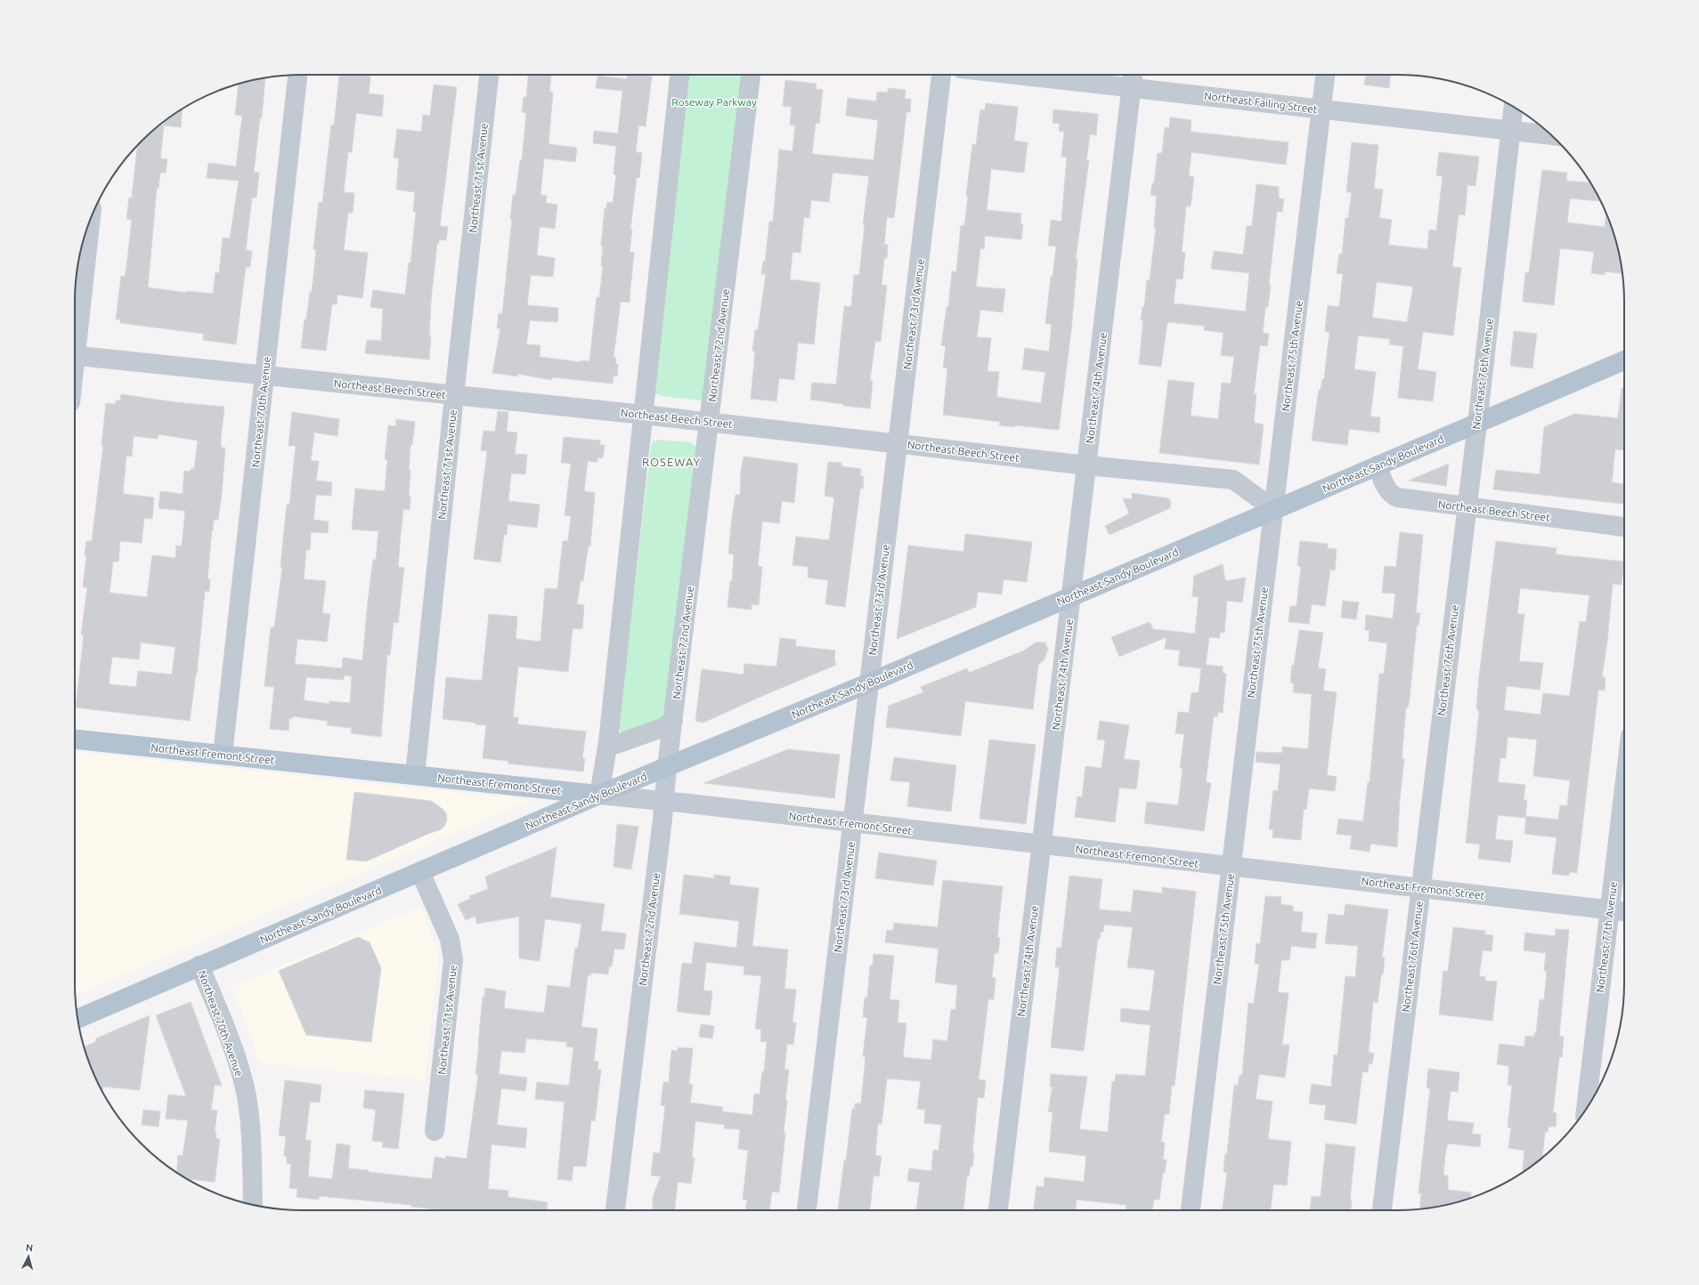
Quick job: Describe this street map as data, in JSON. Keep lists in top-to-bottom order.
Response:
{
  "streets": {
    "main road": ["Northeast Sandy Boulevard", "Northeast Fremont Street"],
    "street": [
      "Northeast Failing Street",
      "Northeast 71st Avenue",
      "Northeast 73rd Avenue",
      "Northeast 72nd Avenue",
      "Northeast 75th Avenue",
      "Northeast 76th Avenue",
      "Northeast 74th Avenue",
      "Northeast Beech Street",
      "Northeast 70th Avenue",
      "Northeast 77th Avenue"
    ]
  },
  "crossings": [
    ["Northeast Failing Street", "Northeast 75th Avenue"],
    ["Northeast Failing Street", "Northeast 76th Avenue"],
    ["Northeast Failing Street", "Northeast 74th Avenue"],
    ["Northeast 71st Avenue", "Northeast Beech Street"],
    ["Northeast 71st Avenue", "Northeast Sandy Boulevard"],
    ["Northeast 71st Avenue", "Northeast Fremont Street"],
    ["Northeast 73rd Avenue", "Northeast Beech Street"],
    ["Northeast 73rd Avenue", "Northeast Sandy Boulevard"],
    ["Northeast 73rd Avenue", "Northeast Fremont Street"],
    ["Northeast 72nd Avenue", "Northeast Beech Street"],
    ["Northeast 72nd Avenue", "Northeast Sandy Boulevard"],
    ["Northeast 72nd Avenue", "Northeast Fremont Street"],
    ["Northeast 75th Avenue", "Northeast Beech Street"],
    ["Northeast 75th Avenue", "Northeast Sandy Boulevard"],
    ["Northeast 75th Avenue", "Northeast Fremont Street"],
    ["Northeast 76th Avenue", "Northeast Beech Street"],
    ["Northeast 76th Avenue", "Northeast Sandy Boulevard"],
    ["Northeast 76th Avenue", "Northeast Fremont Street"],
    ["Northeast 74th Avenue", "Northeast Beech Street"],
    ["Northeast 74th Avenue", "Northeast Sandy Boulevard"],
    ["Northeast 74th Avenue", "Northeast Fremont Street"],
    ["Northeast Beech Street", "Northeast 70th Avenue"],
    ["Northeast Beech Street", "Northeast Sandy Boulevard"],
    ["Northeast 70th Avenue", "Northeast Sandy Boulevard"],
    ["Northeast 70th Avenue", "Northeast Fremont Street"],
    ["Northeast Sandy Boulevard", "Northeast Fremont Street"],
    ["Northeast Fremont Street", "Northeast 77th Avenue"]
  ],
  "districts": ["ROSEWAY"],
  "parks": ["Roseway Parkway"],
  "north": "top"
}
